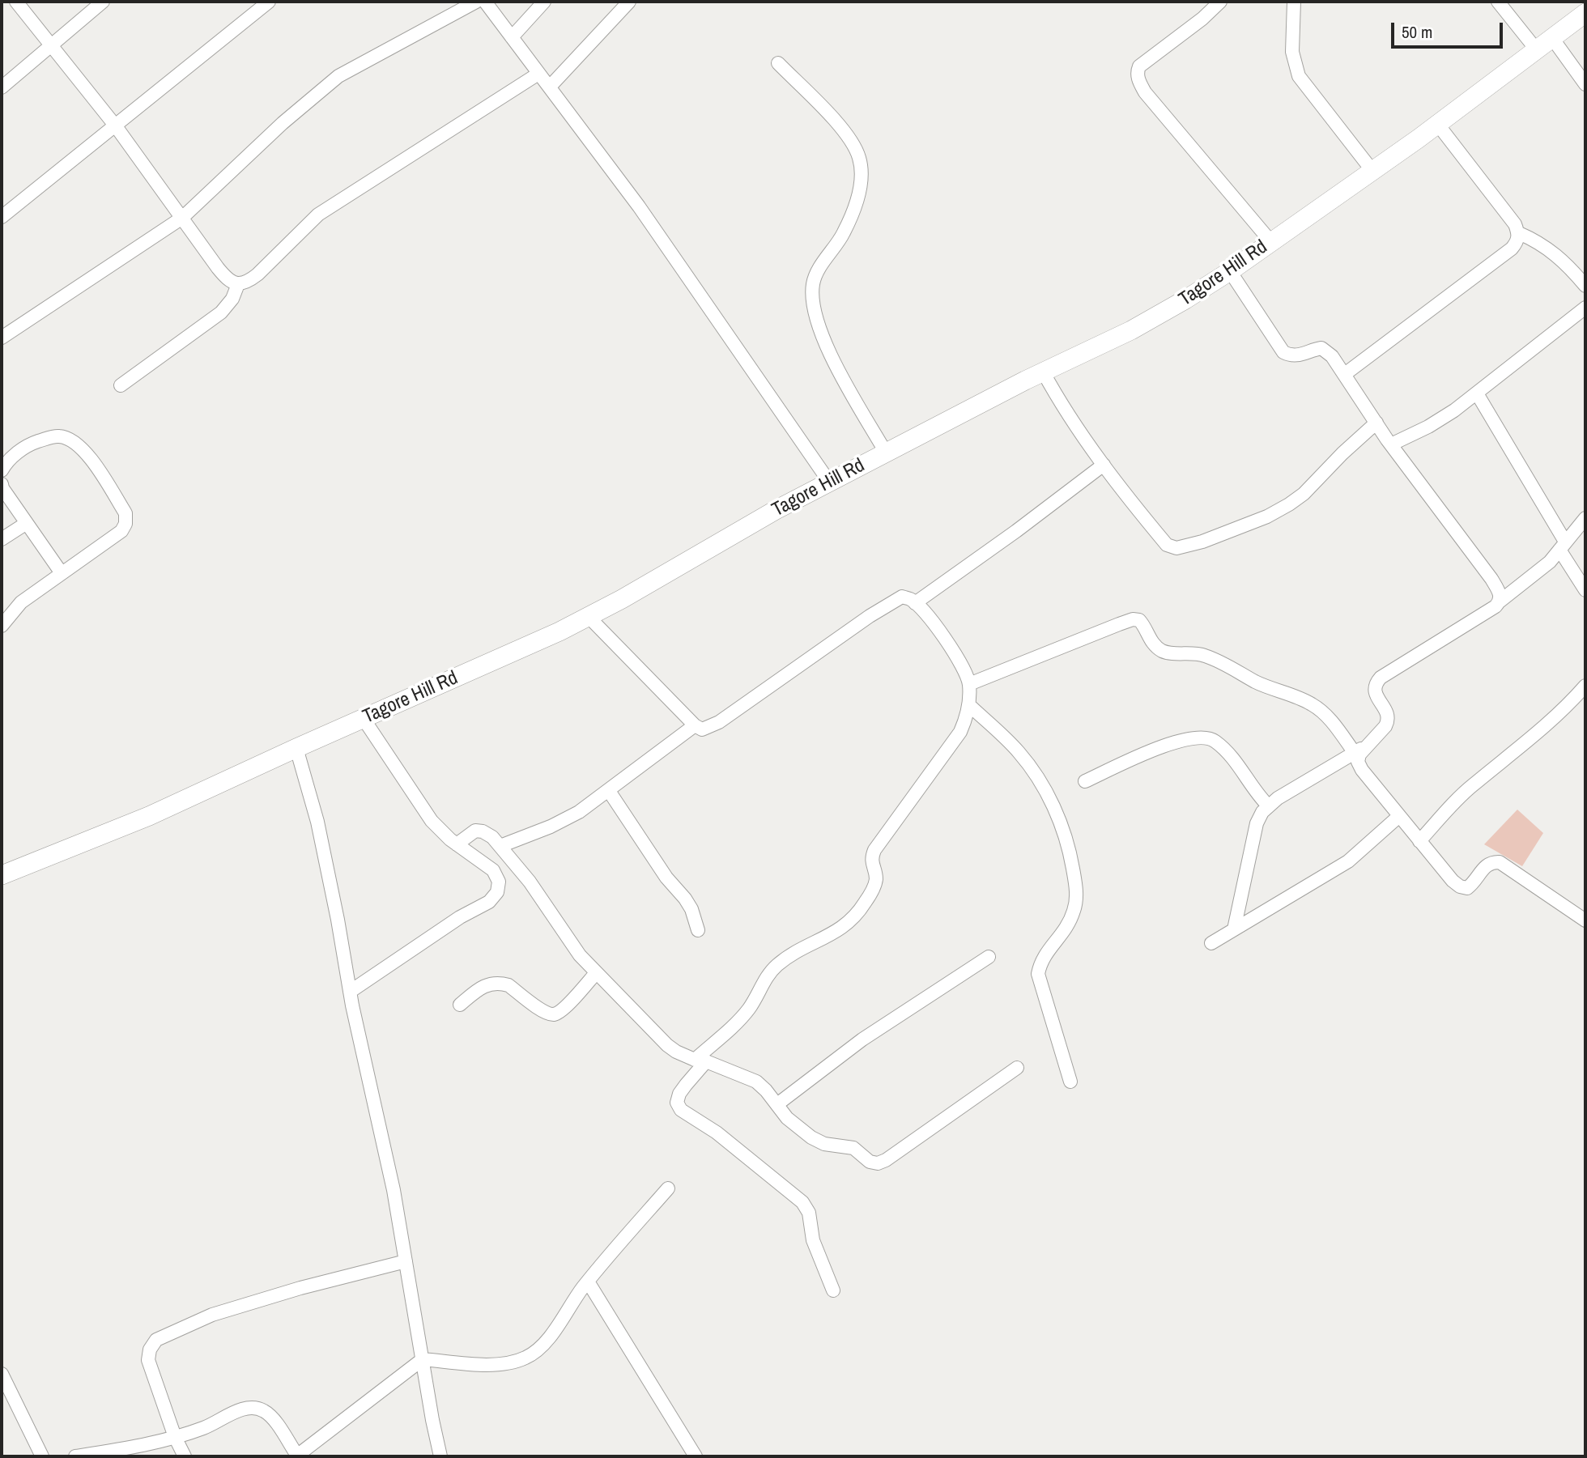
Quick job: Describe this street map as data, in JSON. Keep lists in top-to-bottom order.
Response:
{
  "streets": {
    "main road": ["Tagore Hill Rd"]
  },
  "scale_bar": "50 m"
}
